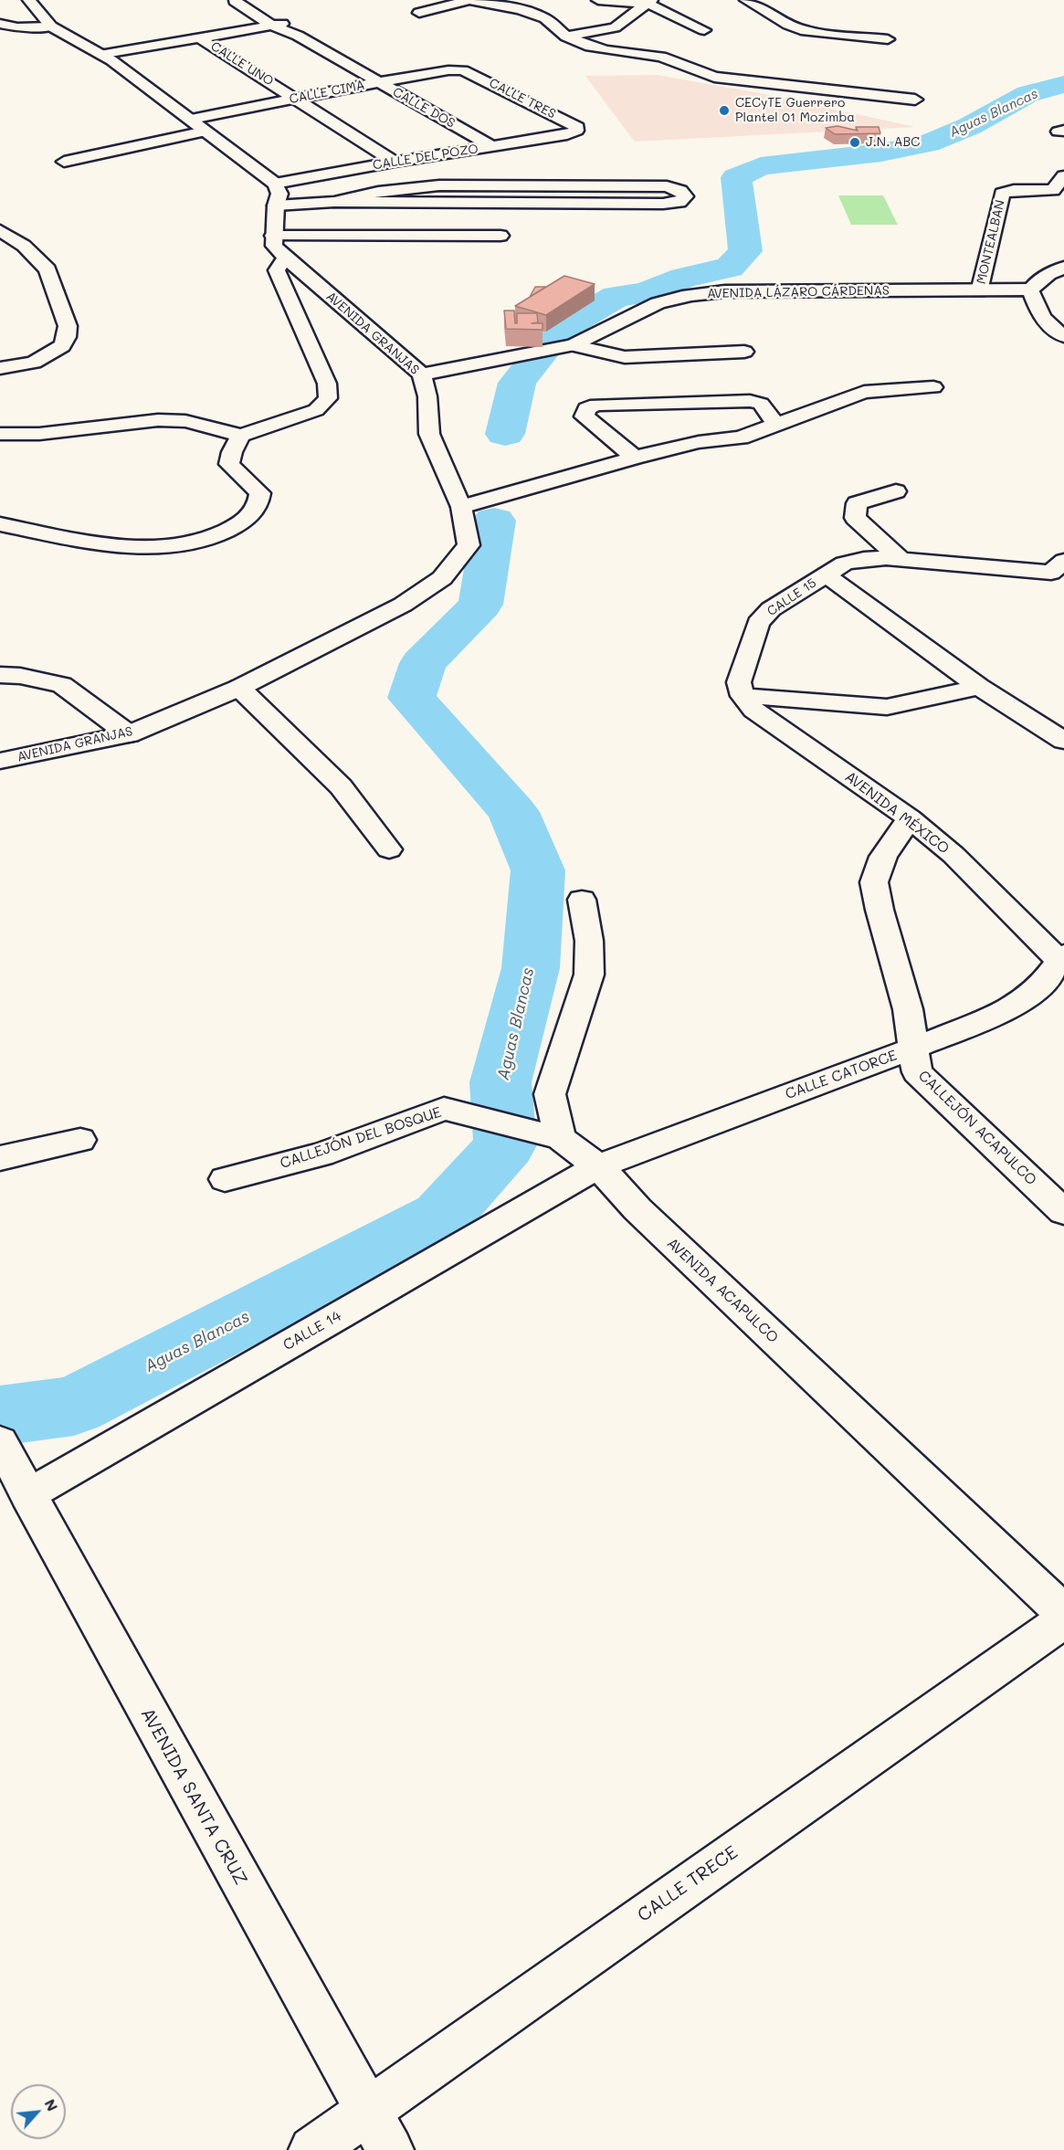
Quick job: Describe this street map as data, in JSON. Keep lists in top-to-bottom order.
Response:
{
  "streets": {
    "street": [
      "CALLE UNO",
      "CALLE CIMA",
      "CALLE TRES",
      "CALLE DOS",
      "CALLE DEL POZO",
      "MONTEALBAN",
      "AVENIDA LÁZARO CÁRDENAS",
      "AVENIDA GRANJAS",
      "CALLE 15",
      "AVENIDA MÉXICO",
      "CALLE CATORCE",
      "CALLEJÓN ACAPULCO",
      "CALLEJÓN DEL BOSQUE",
      "AVENIDA ACAPULCO",
      "CALLE 14",
      "AVENIDA SANTA CRUZ",
      "CALLE TRECE"
    ]
  },
  "crossings": [
    ["CALLE UNO", "CALLE CIMA"],
    ["CALLE UNO", "CALLE DEL POZO"],
    ["CALLE CIMA", "CALLE TRES"],
    ["CALLE CIMA", "CALLE DOS"],
    ["CALLE TRES", "CALLE DEL POZO"],
    ["CALLE DOS", "CALLE DEL POZO"],
    ["MONTEALBAN", "AVENIDA LÁZARO CÁRDENAS"],
    ["AVENIDA LÁZARO CÁRDENAS", "AVENIDA GRANJAS"],
    ["CALLE 15", "AVENIDA MÉXICO"],
    ["AVENIDA MÉXICO", "CALLE CATORCE"],
    ["AVENIDA MÉXICO", "CALLEJÓN ACAPULCO"],
    ["CALLE CATORCE", "CALLEJÓN ACAPULCO"],
    ["CALLE CATORCE", "AVENIDA ACAPULCO"],
    ["CALLE CATORCE", "CALLE 14"],
    ["CALLEJÓN DEL BOSQUE", "AVENIDA ACAPULCO"],
    ["AVENIDA ACAPULCO", "CALLE 14"],
    ["CALLE 14", "AVENIDA SANTA CRUZ"],
    ["AVENIDA SANTA CRUZ", "CALLE TRECE"]
  ],
  "water": ["Aguas Blancas"],
  "places": ["CECyTE Guerrero Plantel 01 Mozimba", "J.N. ABC"],
  "north": "top right"
}
